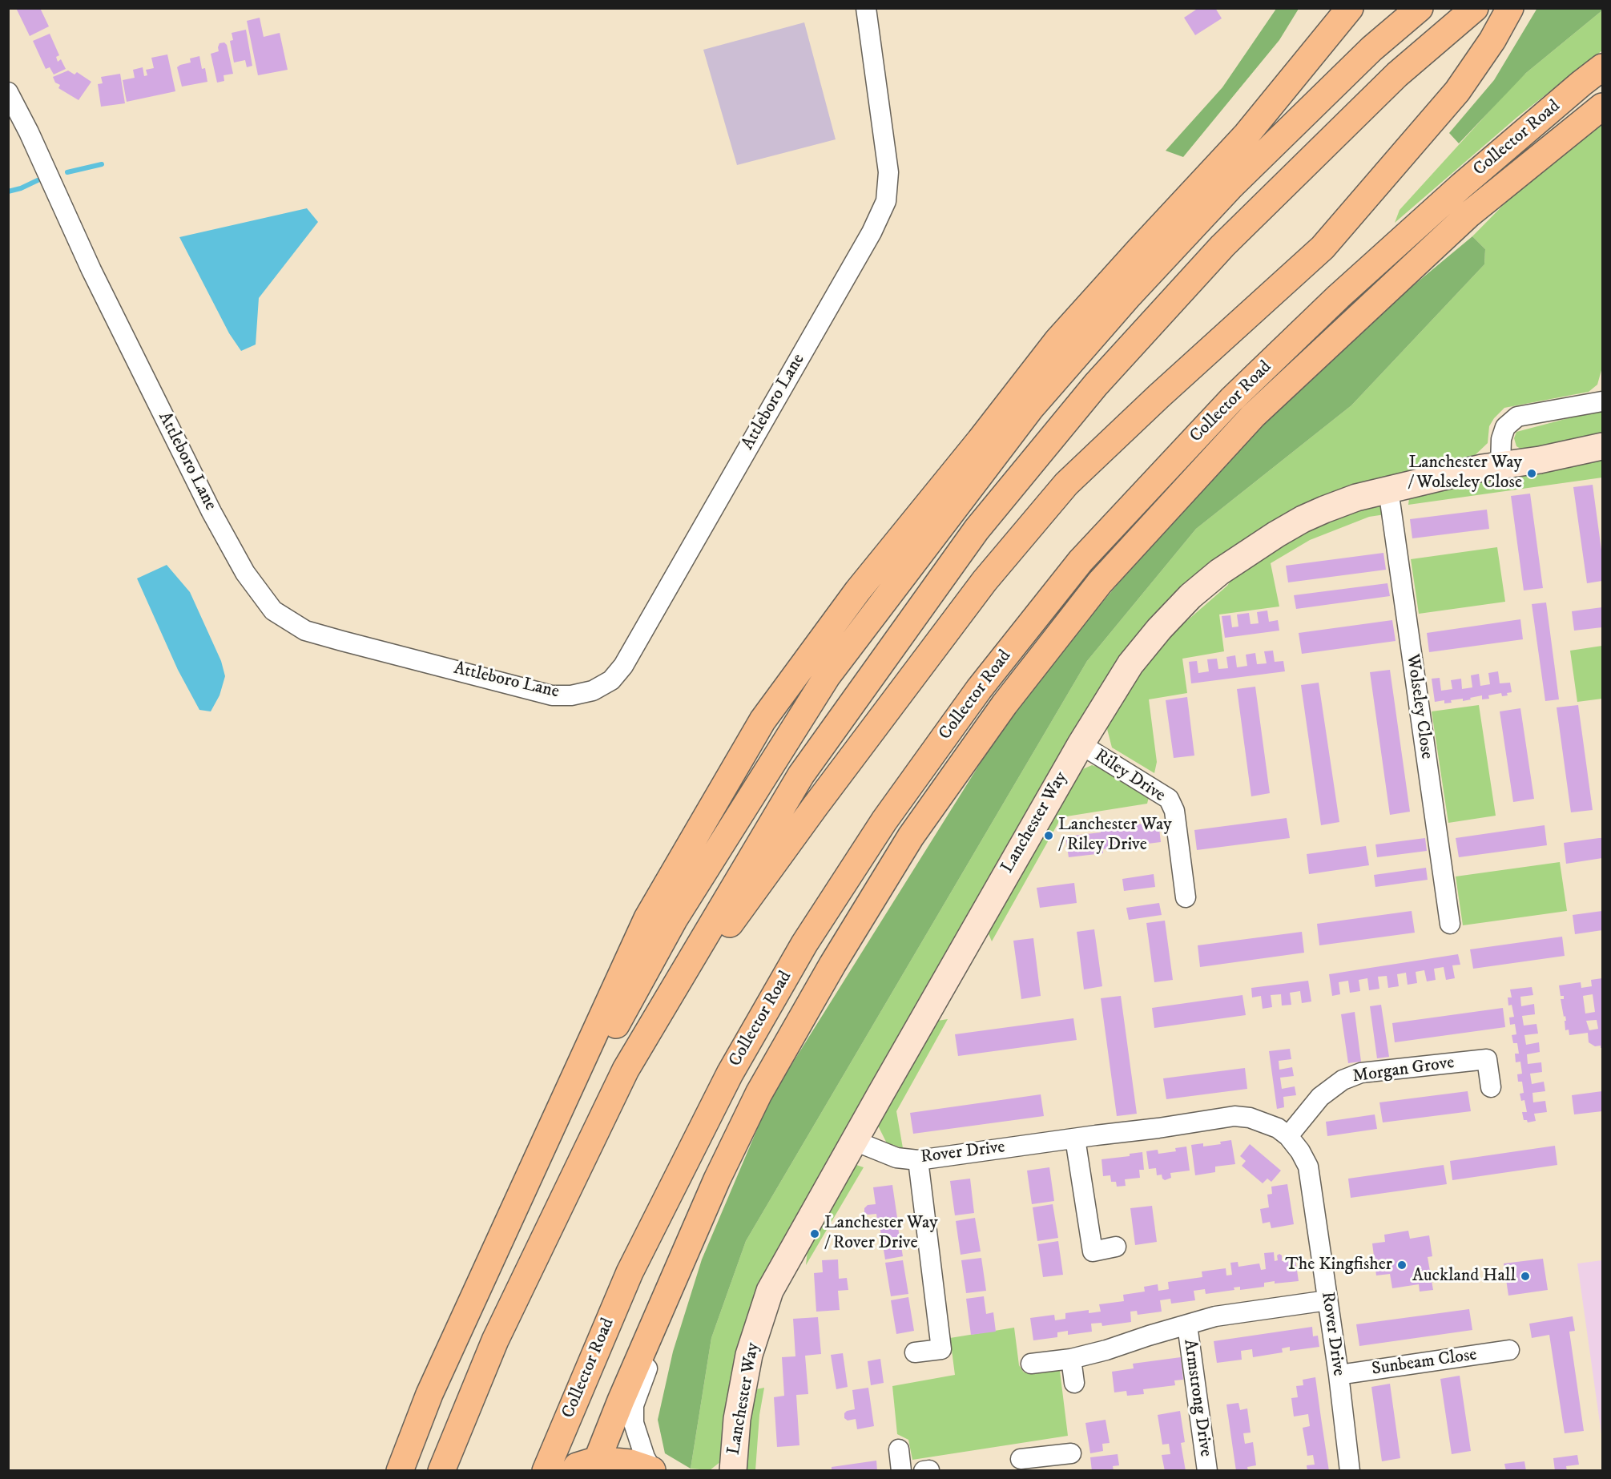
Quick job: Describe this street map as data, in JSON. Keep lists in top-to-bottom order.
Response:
{
  "streets": {
    "highway": ["Collector Road"],
    "street": [
      "Attleboro Lane",
      "Wolseley Close",
      "Riley Drive",
      "Lanchester Way",
      "Morgan Grove",
      "Rover Drive",
      "Sunbeam Close",
      "Armstrong Drive"
    ]
  },
  "crossings": [
    ["Wolseley Close", "Lanchester Way"],
    ["Riley Drive", "Lanchester Way"],
    ["Lanchester Way", "Rover Drive"],
    ["Morgan Grove", "Rover Drive"],
    ["Rover Drive", "Sunbeam Close"],
    ["Rover Drive", "Armstrong Drive"]
  ],
  "places": [
    "Lanchester Way / Wolseley Close",
    "Lanchester Way / Riley Drive",
    "Lanchester Way / Rover Drive",
    "The Kingfisher",
    "Auckland Hall"
  ]
}
